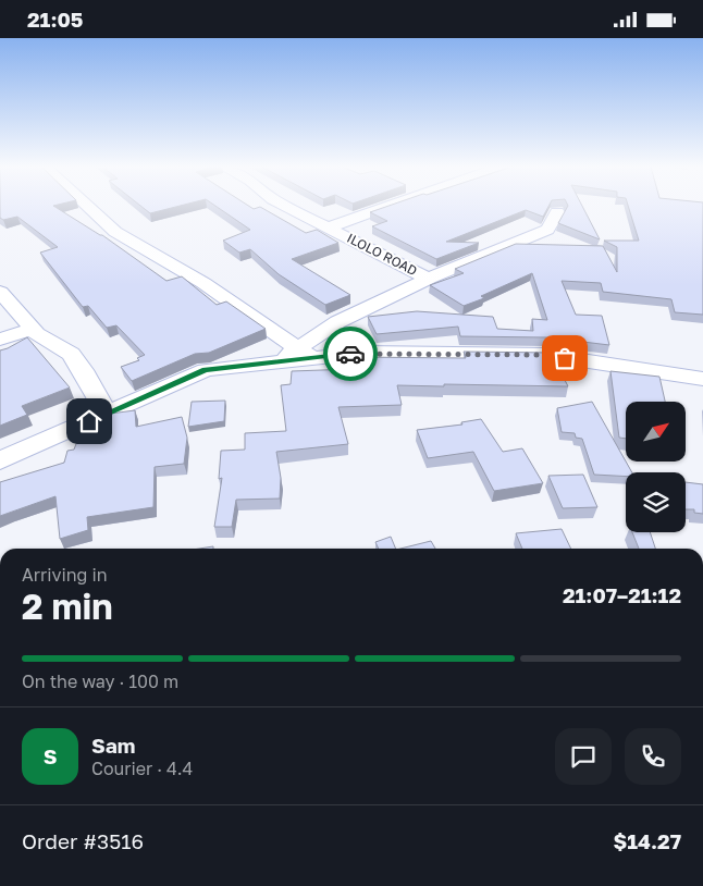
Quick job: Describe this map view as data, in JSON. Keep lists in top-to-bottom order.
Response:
{
  "streets": {
    "street": ["ILOLO ROAD"]
  },
  "north": "top right",
  "page": {
    "status": "21:05",
    "heading": ["2 min", "Arriving in", "21:07–21:12"],
    "panel": [
      "Sam",
      "Courier · 4.4",
      "Order #3516",
      "$14.27"
    ],
    "bar": "On the way · 100 m",
    "round": "S"
  }
}
